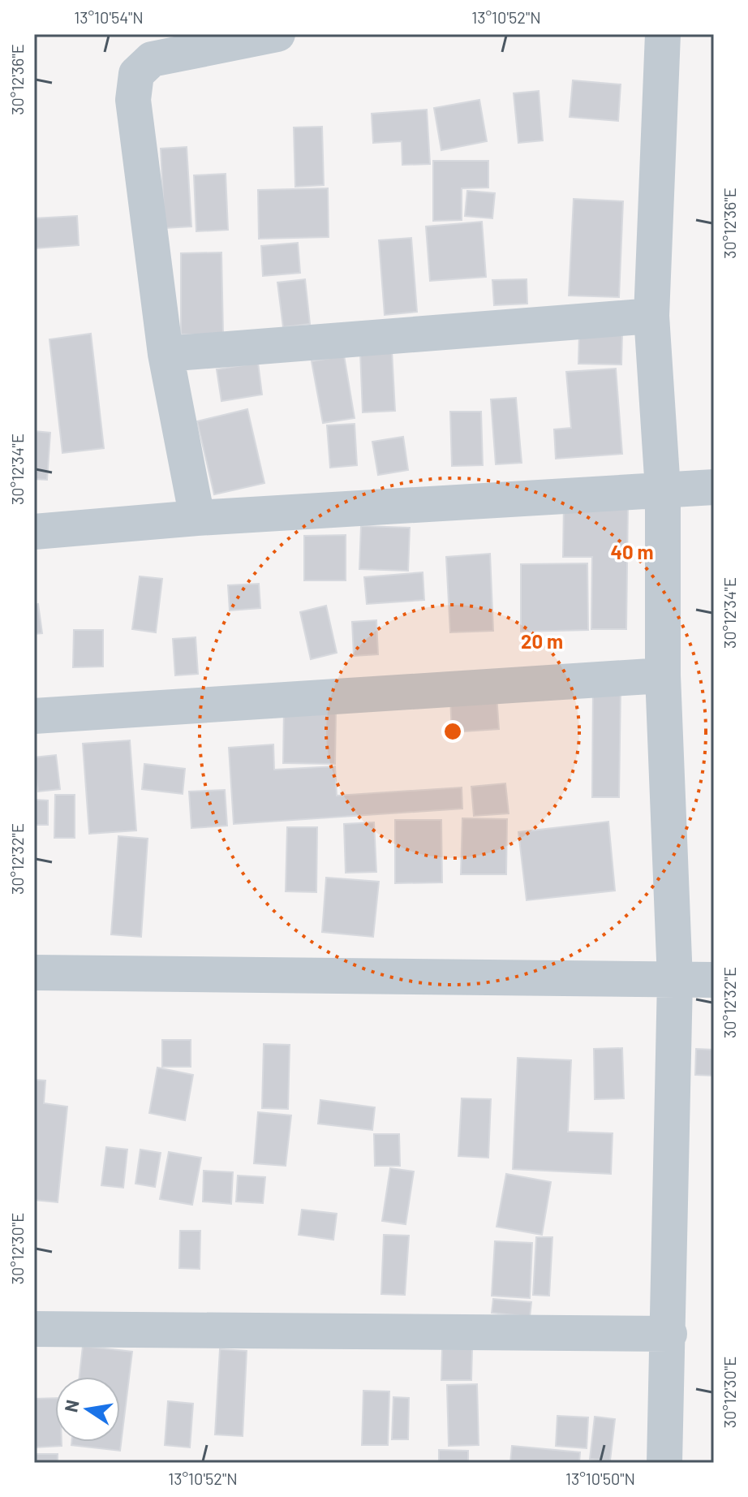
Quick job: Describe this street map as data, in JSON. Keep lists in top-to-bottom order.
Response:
{
  "north": "left",
  "coordinates": [
    "13°10'54\"N",
    "13°10'52\"N",
    "30°12'36\"E",
    "30°12'34\"E",
    "30°12'32\"E",
    "30°12'30\"E",
    "13°10'50\"N"
  ],
  "rings": ["40 m", "20 m"]
}
